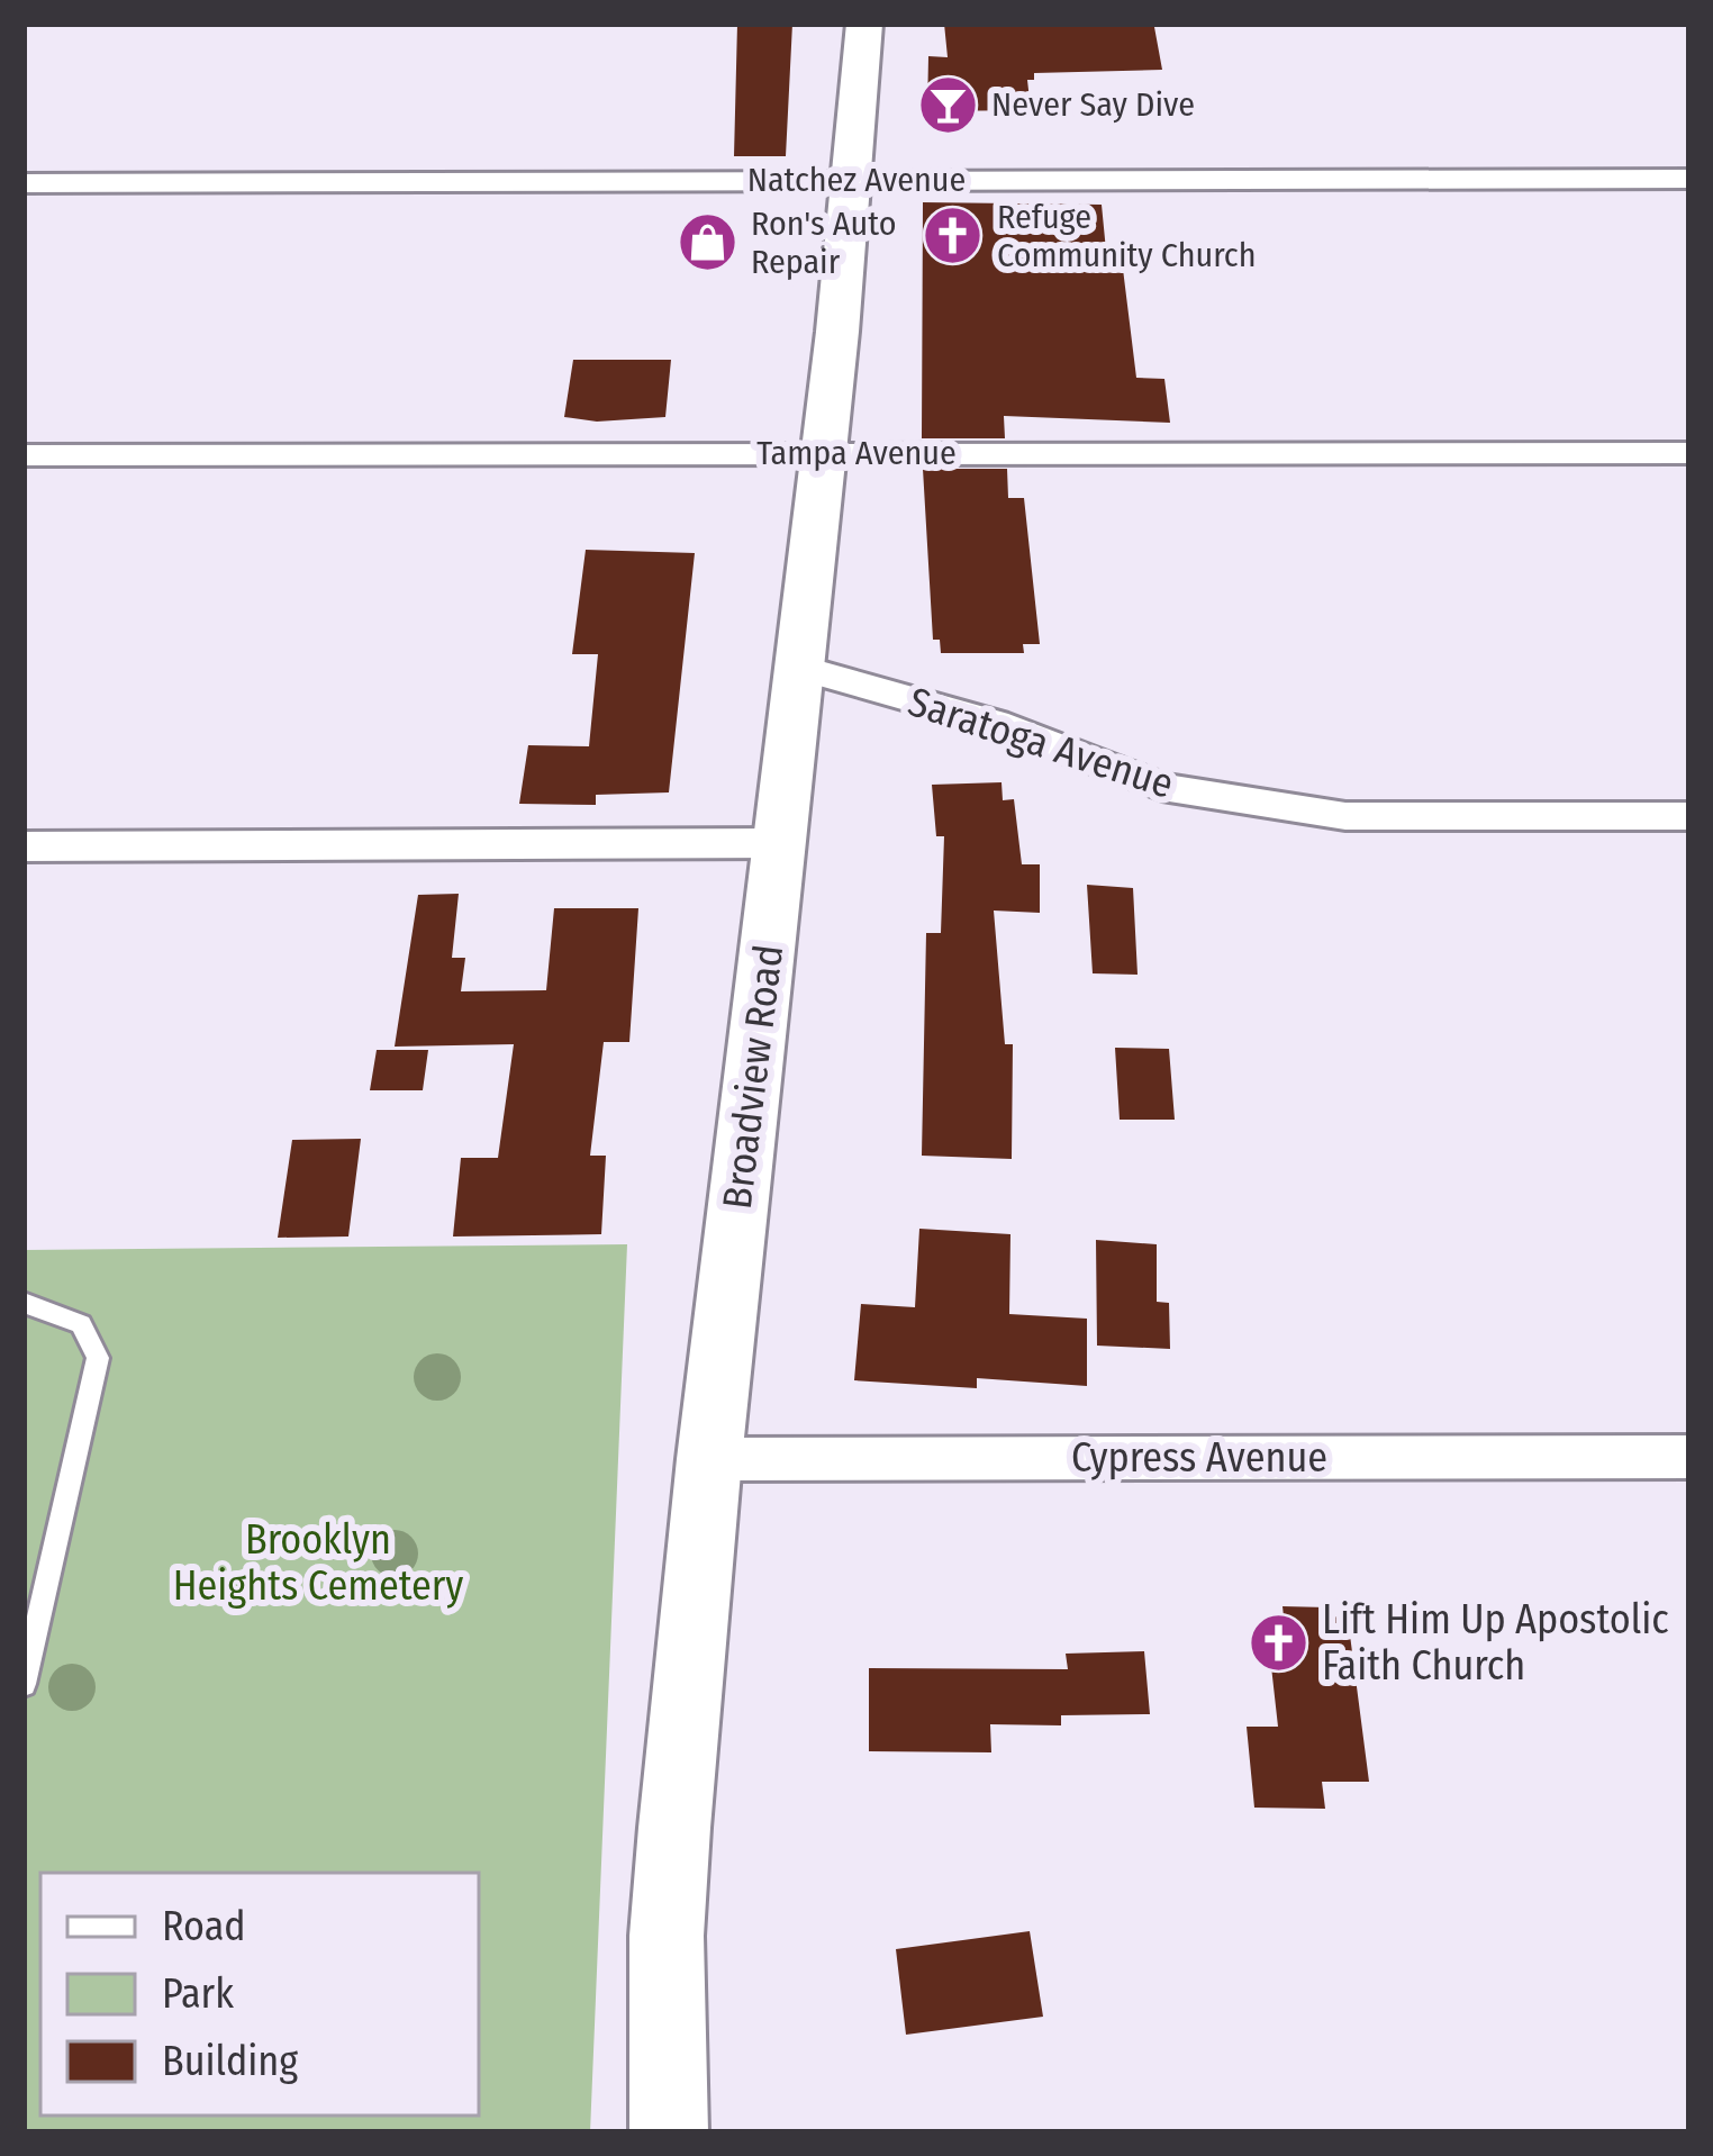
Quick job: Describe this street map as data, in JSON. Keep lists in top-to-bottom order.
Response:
{
  "streets": {
    "main road": ["Broadview Road"],
    "street": [
      "Natchez Avenue",
      "Tampa Avenue",
      "Saratoga Avenue",
      "Cypress Avenue"
    ]
  },
  "crossings": [
    ["Natchez Avenue", "Broadview Road"],
    ["Tampa Avenue", "Broadview Road"],
    ["Saratoga Avenue", "Broadview Road"],
    ["Broadview Road", "Cypress Avenue"]
  ],
  "parks": ["Brooklyn Heights Cemetery"],
  "places": {
    "bar": ["Never Say Dive"],
    "church": ["Refuge Community Church", "Lift Him Up Apostolic Faith Church"],
    "shop": ["Ron's Auto Repair"]
  },
  "legend": ["Road", "Park", "Building"]
}
